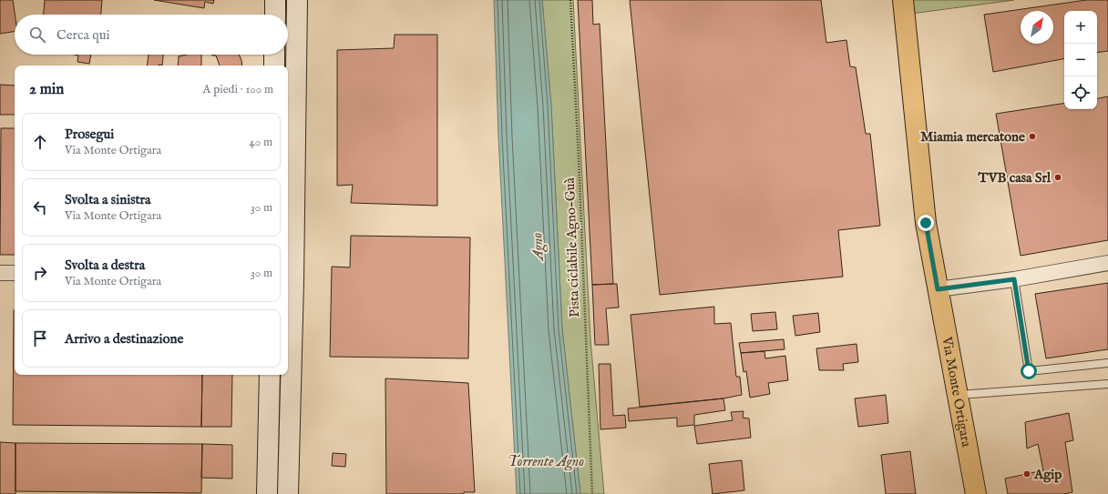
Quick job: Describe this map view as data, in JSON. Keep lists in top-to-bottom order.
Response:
{
  "streets": {
    "main road": ["Via Monte Ortigara"],
    "path": ["Pista ciclabile Agno-Guà"]
  },
  "water": ["Agno", "Torrente Agno"],
  "places": ["Miamia mercatone", "TVB casa Srl", "Agip"],
  "north": "top right",
  "page": {
    "map_buttons": ["+", "−"],
    "search": "Cerca qui",
    "heading": ["2 min", "A piedi · 100 m"],
    "list": [
      ["Prosegui", "Via Monte Ortigara", "40 m"],
      ["Svolta a sinistra", "Via Monte Ortigara", "30 m"],
      ["Svolta a destra", "Via Monte Ortigara", "30 m"],
      "Arrivo a destinazione"
    ]
  }
}
